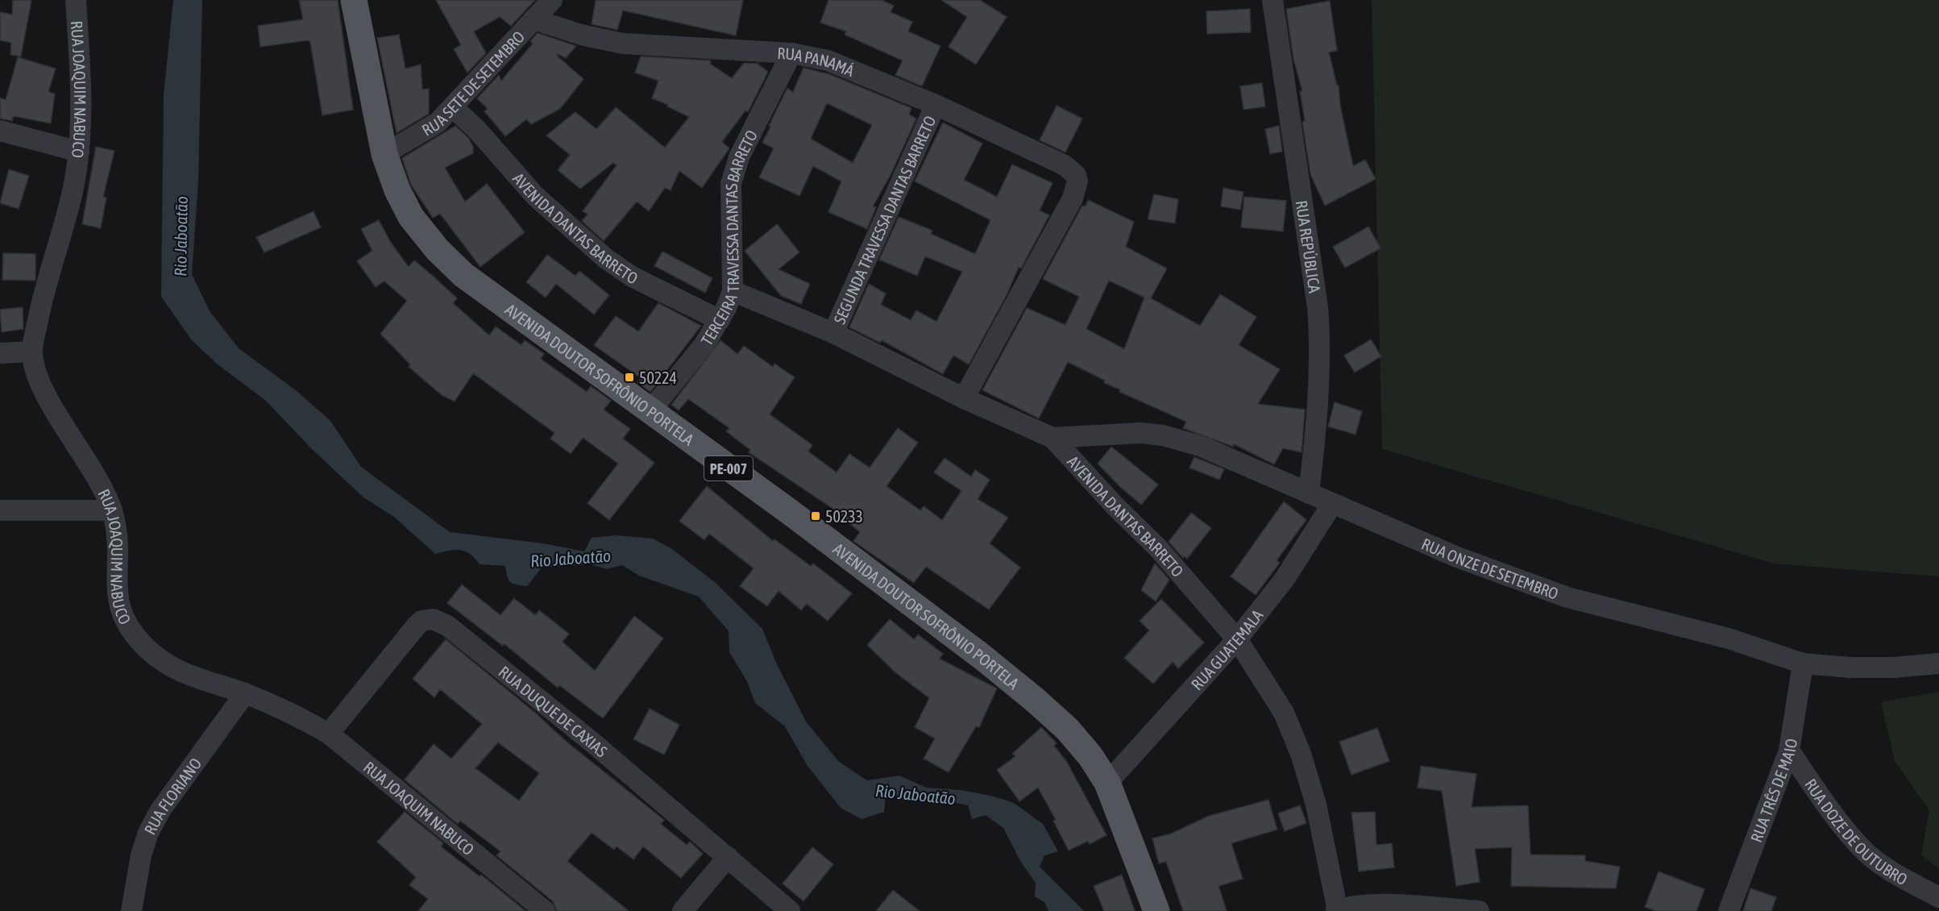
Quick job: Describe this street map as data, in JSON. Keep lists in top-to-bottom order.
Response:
{
  "streets": {
    "main road": ["AVENIDA DOUTOR SOFRÔNIO PORTELA", "PE-007"],
    "street": [
      "RUA PANAMÁ",
      "RUA SETE DE SETEMBRO",
      "RUA JOAQUIM NABUCO",
      "SEGUNDA TRAVESSA DANTAS BARRETO",
      "AVENIDA DANTAS BARRETO",
      "TERCEIRA TRAVESSA DANTAS BARRETO",
      "RUA REPÚBLICA",
      "RUA ONZE DE SETEMBRO",
      "RUA GUATEMALA",
      "RUA DUQUE DE CAXIAS",
      "RUA TRÊS DE MAIO",
      "RUA FLORIANO",
      "RUA DOZE DE OUTUBRO"
    ]
  },
  "crossings": [
    ["RUA PANAMÁ", "RUA SETE DE SETEMBRO"],
    ["RUA PANAMÁ", "SEGUNDA TRAVESSA DANTAS BARRETO"],
    ["RUA PANAMÁ", "AVENIDA DANTAS BARRETO"],
    ["RUA PANAMÁ", "TERCEIRA TRAVESSA DANTAS BARRETO"],
    ["RUA SETE DE SETEMBRO", "AVENIDA DANTAS BARRETO"],
    ["RUA SETE DE SETEMBRO", "AVENIDA DOUTOR SOFRÔNIO PORTELA"],
    ["RUA JOAQUIM NABUCO", "RUA DUQUE DE CAXIAS"],
    ["RUA JOAQUIM NABUCO", "RUA FLORIANO"],
    ["SEGUNDA TRAVESSA DANTAS BARRETO", "AVENIDA DANTAS BARRETO"],
    ["AVENIDA DANTAS BARRETO", "TERCEIRA TRAVESSA DANTAS BARRETO"],
    ["AVENIDA DANTAS BARRETO", "RUA ONZE DE SETEMBRO"],
    ["AVENIDA DANTAS BARRETO", "RUA GUATEMALA"],
    ["TERCEIRA TRAVESSA DANTAS BARRETO", "AVENIDA DOUTOR SOFRÔNIO PORTELA"],
    ["RUA REPÚBLICA", "RUA ONZE DE SETEMBRO"],
    ["AVENIDA DOUTOR SOFRÔNIO PORTELA", "RUA GUATEMALA"],
    ["RUA ONZE DE SETEMBRO", "RUA GUATEMALA"],
    ["RUA ONZE DE SETEMBRO", "RUA TRÊS DE MAIO"],
    ["RUA TRÊS DE MAIO", "RUA DOZE DE OUTUBRO"]
  ],
  "water": ["Rio Jaboatão"],
  "places": {
    "transit": ["50224", "50233"]
  }
}
